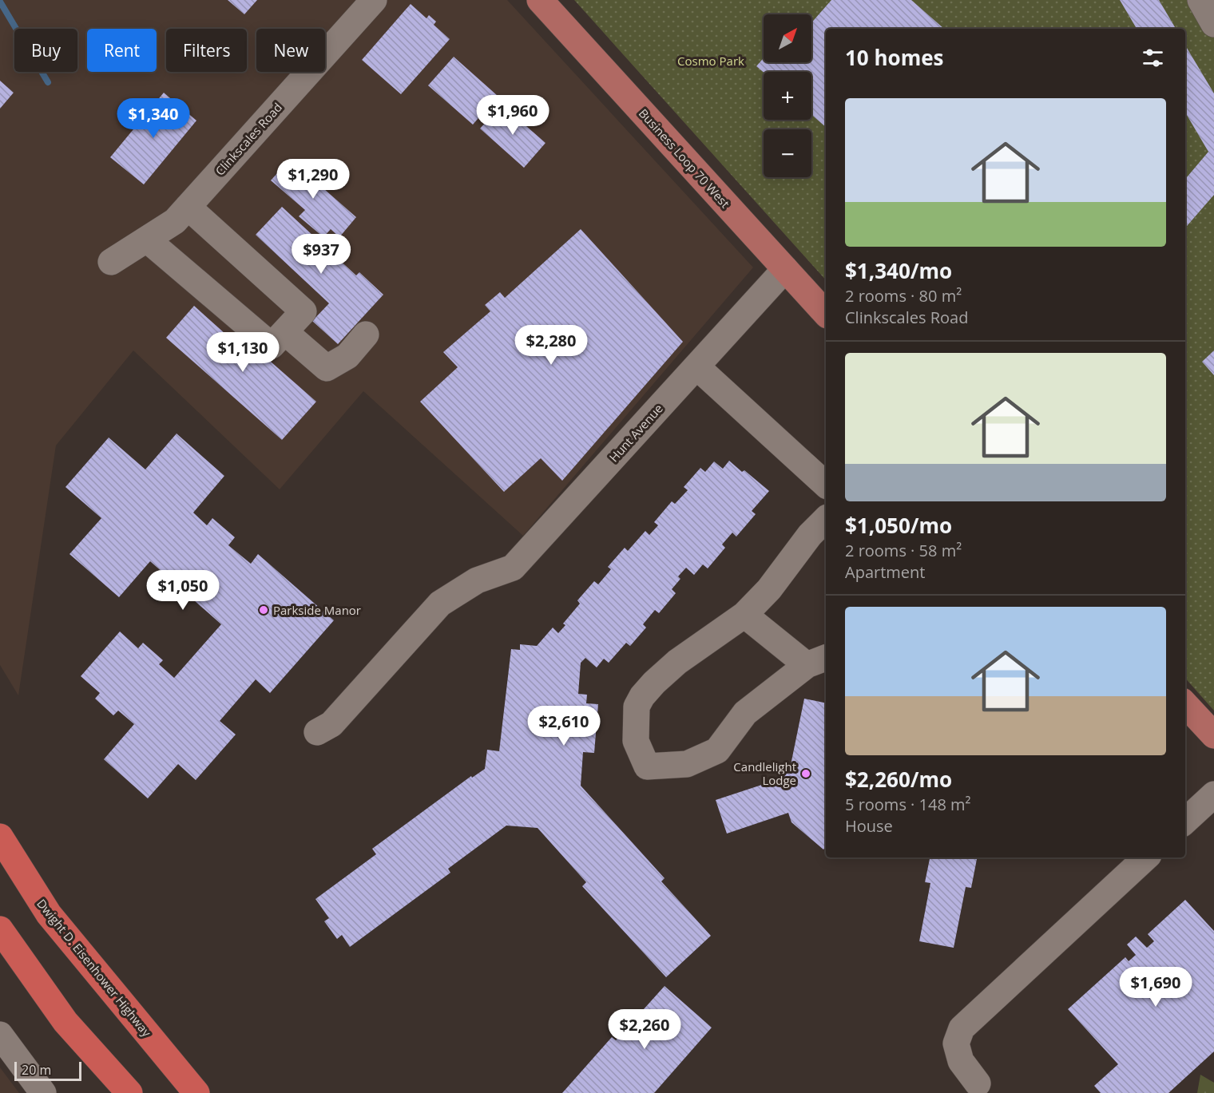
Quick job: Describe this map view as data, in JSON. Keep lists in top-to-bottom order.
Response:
{
  "streets": {
    "highway": ["Dwight D. Eisenhower Highway"],
    "main road": ["Business Loop 70 West"],
    "street": ["Clinkscales Road", "Hunt Avenue"]
  },
  "crossings": [
    ["Business Loop 70 West", "Hunt Avenue"]
  ],
  "parks": ["Cosmo Park"],
  "places": ["Parkside Manor", "Candlelight Lodge"],
  "scale_bar": "20 m",
  "north": "top right",
  "page": {
    "map_buttons": ["+", "−"],
    "chip": [
      "Buy",
      "Rent",
      "Filters",
      "New"
    ],
    "heading": "10 homes",
    "list": [
      {
        "name": "$1,340/mo",
        "note": "2 rooms · 80 m² · Clinkscales Road"
      },
      {
        "name": "$1,050/mo",
        "note": "2 rooms · 58 m² · Apartment"
      },
      {
        "name": "$2,260/mo",
        "note": "5 rooms · 148 m² · House"
      }
    ],
    "price": [
      "$1,960",
      "$1,340",
      "$1,290",
      "$937",
      "$2,280",
      "$1,130",
      "$1,050",
      "$2,610",
      "$1,690",
      "$2,260"
    ],
    "scale": "20 m"
  }
}
